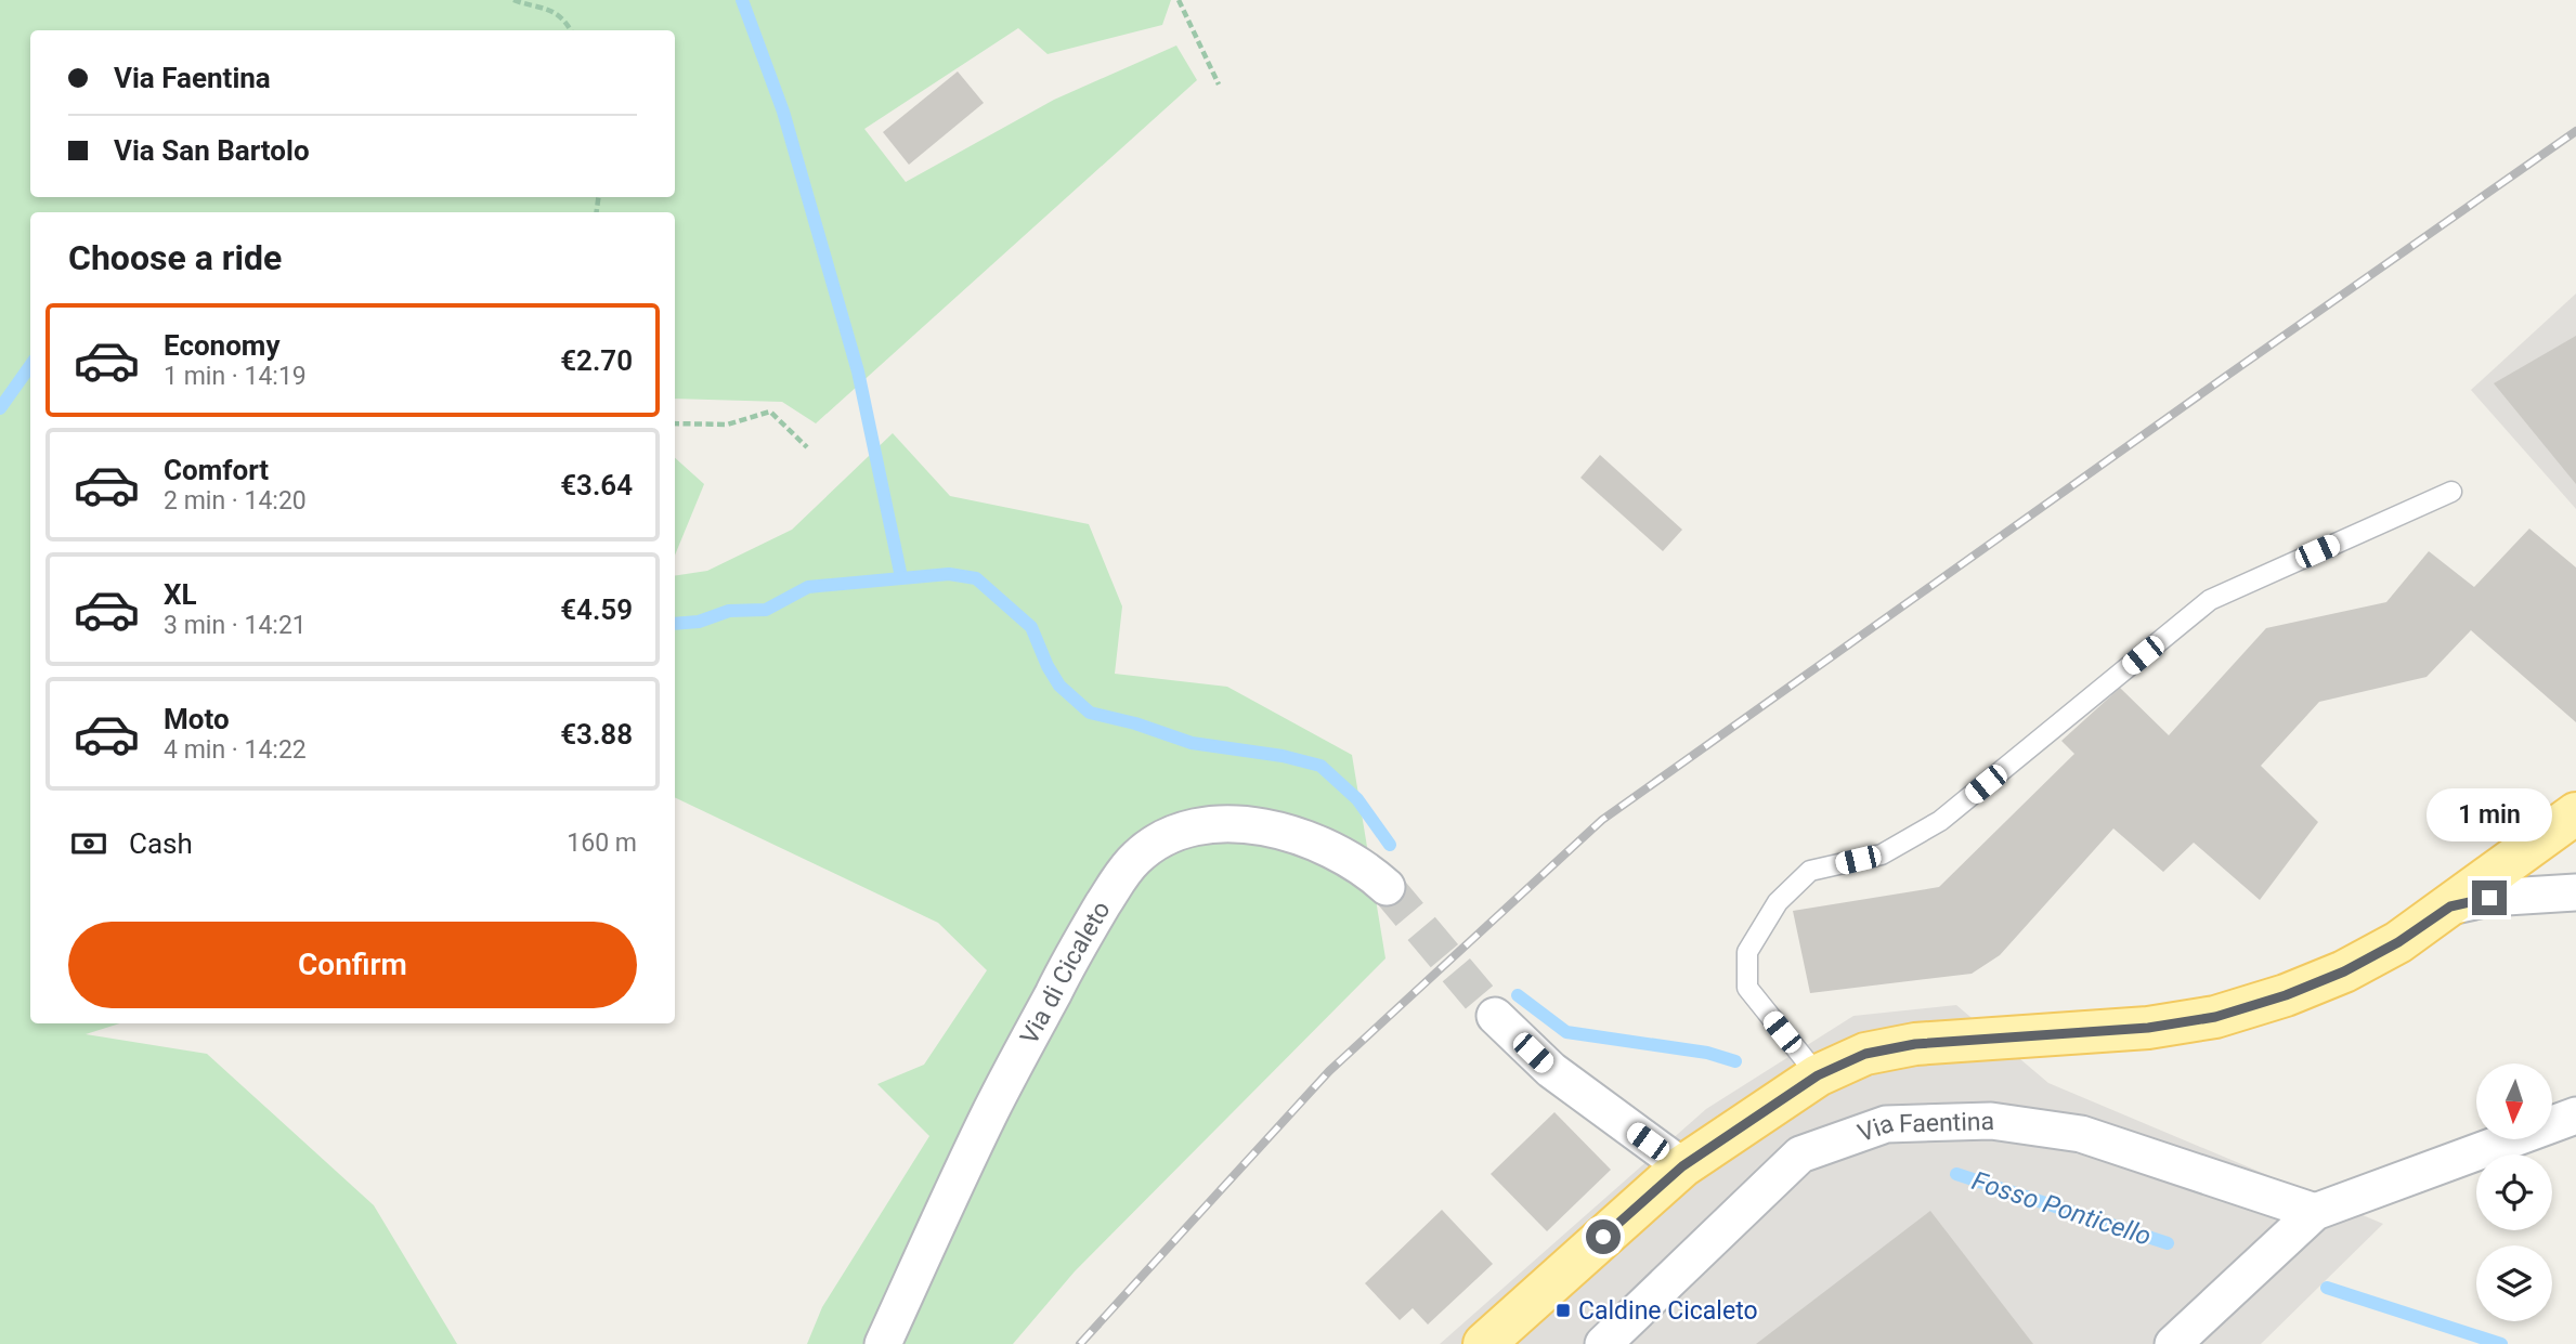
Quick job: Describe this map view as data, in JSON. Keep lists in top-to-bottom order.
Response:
{
  "streets": {
    "street": ["Via di Cicaleto", "Via Faentina"]
  },
  "water": ["Fosso Ponticello"],
  "places": {
    "transit": ["Caldine Cicaleto"]
  },
  "north": "bottom",
  "page": {
    "banner": ["Via Faentina", "Via San Bartolo"],
    "heading": "Choose a ride",
    "list": [
      {
        "name": "Economy",
        "note": "1 min · 14:19",
        "value": "€2.70"
      },
      {
        "name": "Comfort",
        "note": "2 min · 14:20",
        "value": "€3.64"
      },
      {
        "name": "XL",
        "note": "3 min · 14:21",
        "value": "€4.59"
      },
      {
        "name": "Moto",
        "note": "4 min · 14:22",
        "value": "€3.88"
      }
    ],
    "bubble": "1 min",
    "pay": ["Cash", "160 m"],
    "buttons": "Confirm"
  }
}
